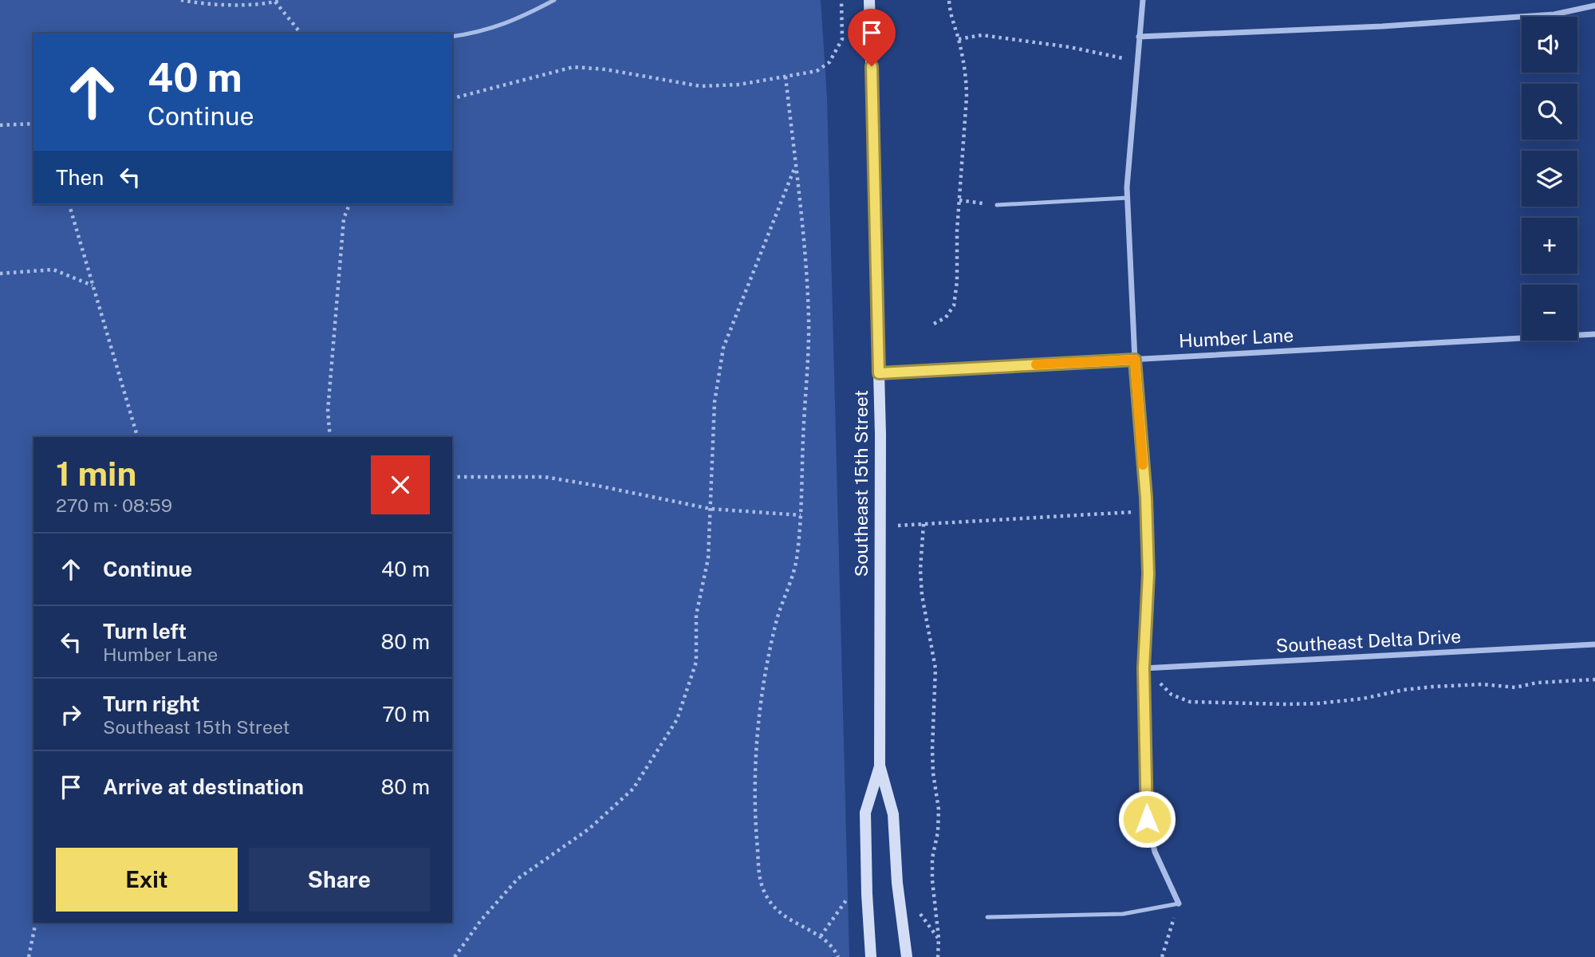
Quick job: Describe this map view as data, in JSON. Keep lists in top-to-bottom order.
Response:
{
  "streets": {
    "main road": ["Southeast 15th Street"],
    "street": ["Humber Lane", "Southeast Delta Drive"]
  },
  "crossings": [
    ["Humber Lane", "Southeast 15th Street"]
  ],
  "page": {
    "map_buttons": ["+", "−"],
    "turn": ["40 m", "Continue"],
    "then": "Then",
    "heading": ["1 min", "270 m · 08:59"],
    "list": [
      {
        "name": "Continue",
        "value": "40 m"
      },
      {
        "name": "Turn left",
        "note": "Humber Lane",
        "value": "80 m"
      },
      {
        "name": "Turn right",
        "note": "Southeast 15th Street",
        "value": "70 m"
      },
      {
        "name": "Arrive at destination",
        "value": "80 m"
      }
    ],
    "buttons": ["Exit", "Share"]
  }
}
